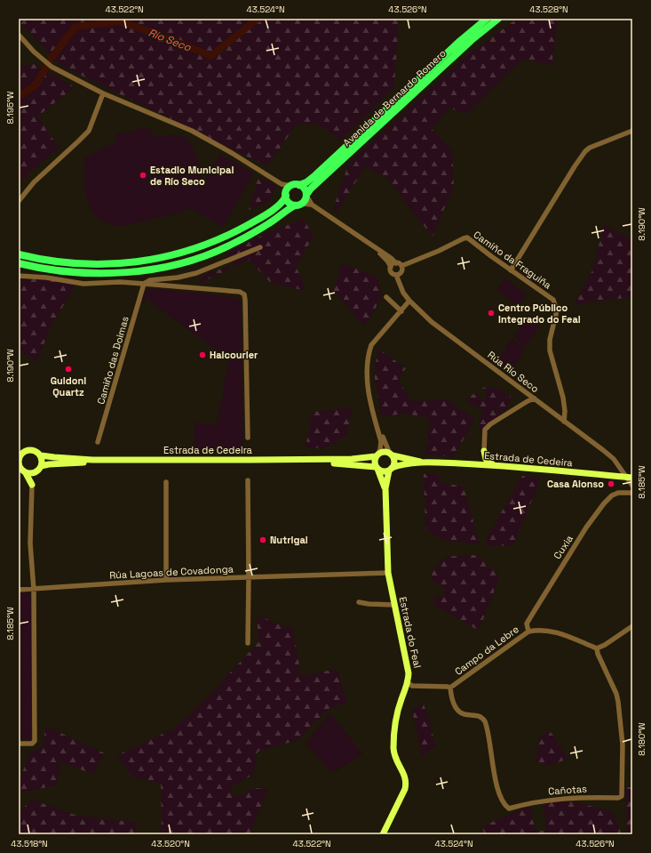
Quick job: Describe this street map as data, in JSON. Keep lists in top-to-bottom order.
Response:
{
  "streets": {
    "highway": ["Avenida de Bernardo Romero"],
    "main road": ["Estrada de Cedeira", "Estrada do Feal"],
    "street": [
      "Camiño da Fraguiña",
      "Camiño das Doimas",
      "Rúa Río Seco",
      "Cuxia",
      "Rúa Lagoas de Covadonga",
      "Campo da Lebre",
      "Cañotas"
    ]
  },
  "crossings": [
    ["Camiño da Fraguiña", "Rúa Río Seco"],
    ["Rúa Río Seco", "Estrada de Cedeira"],
    ["Estrada de Cedeira", "Estrada do Feal"],
    ["Cuxia", "Campo da Lebre"],
    ["Rúa Lagoas de Covadonga", "Estrada do Feal"],
    ["Estrada do Feal", "Campo da Lebre"],
    ["Campo da Lebre", "Cañotas"]
  ],
  "water": ["Río Seco"],
  "places": [
    "Estadio Municipal de Río Seco",
    "Centro Público Integrado do Feal",
    "Halcourier",
    "Guidoni Quartz",
    "Casa Alonso",
    "Nutrigal"
  ],
  "coordinates": [
    "43.522°N",
    "43.524°N",
    "43.526°N",
    "43.528°N",
    "8.195°W",
    "8.190°W",
    "8.185°W",
    "8.180°W",
    "43.518°N",
    "43.520°N"
  ]
}
